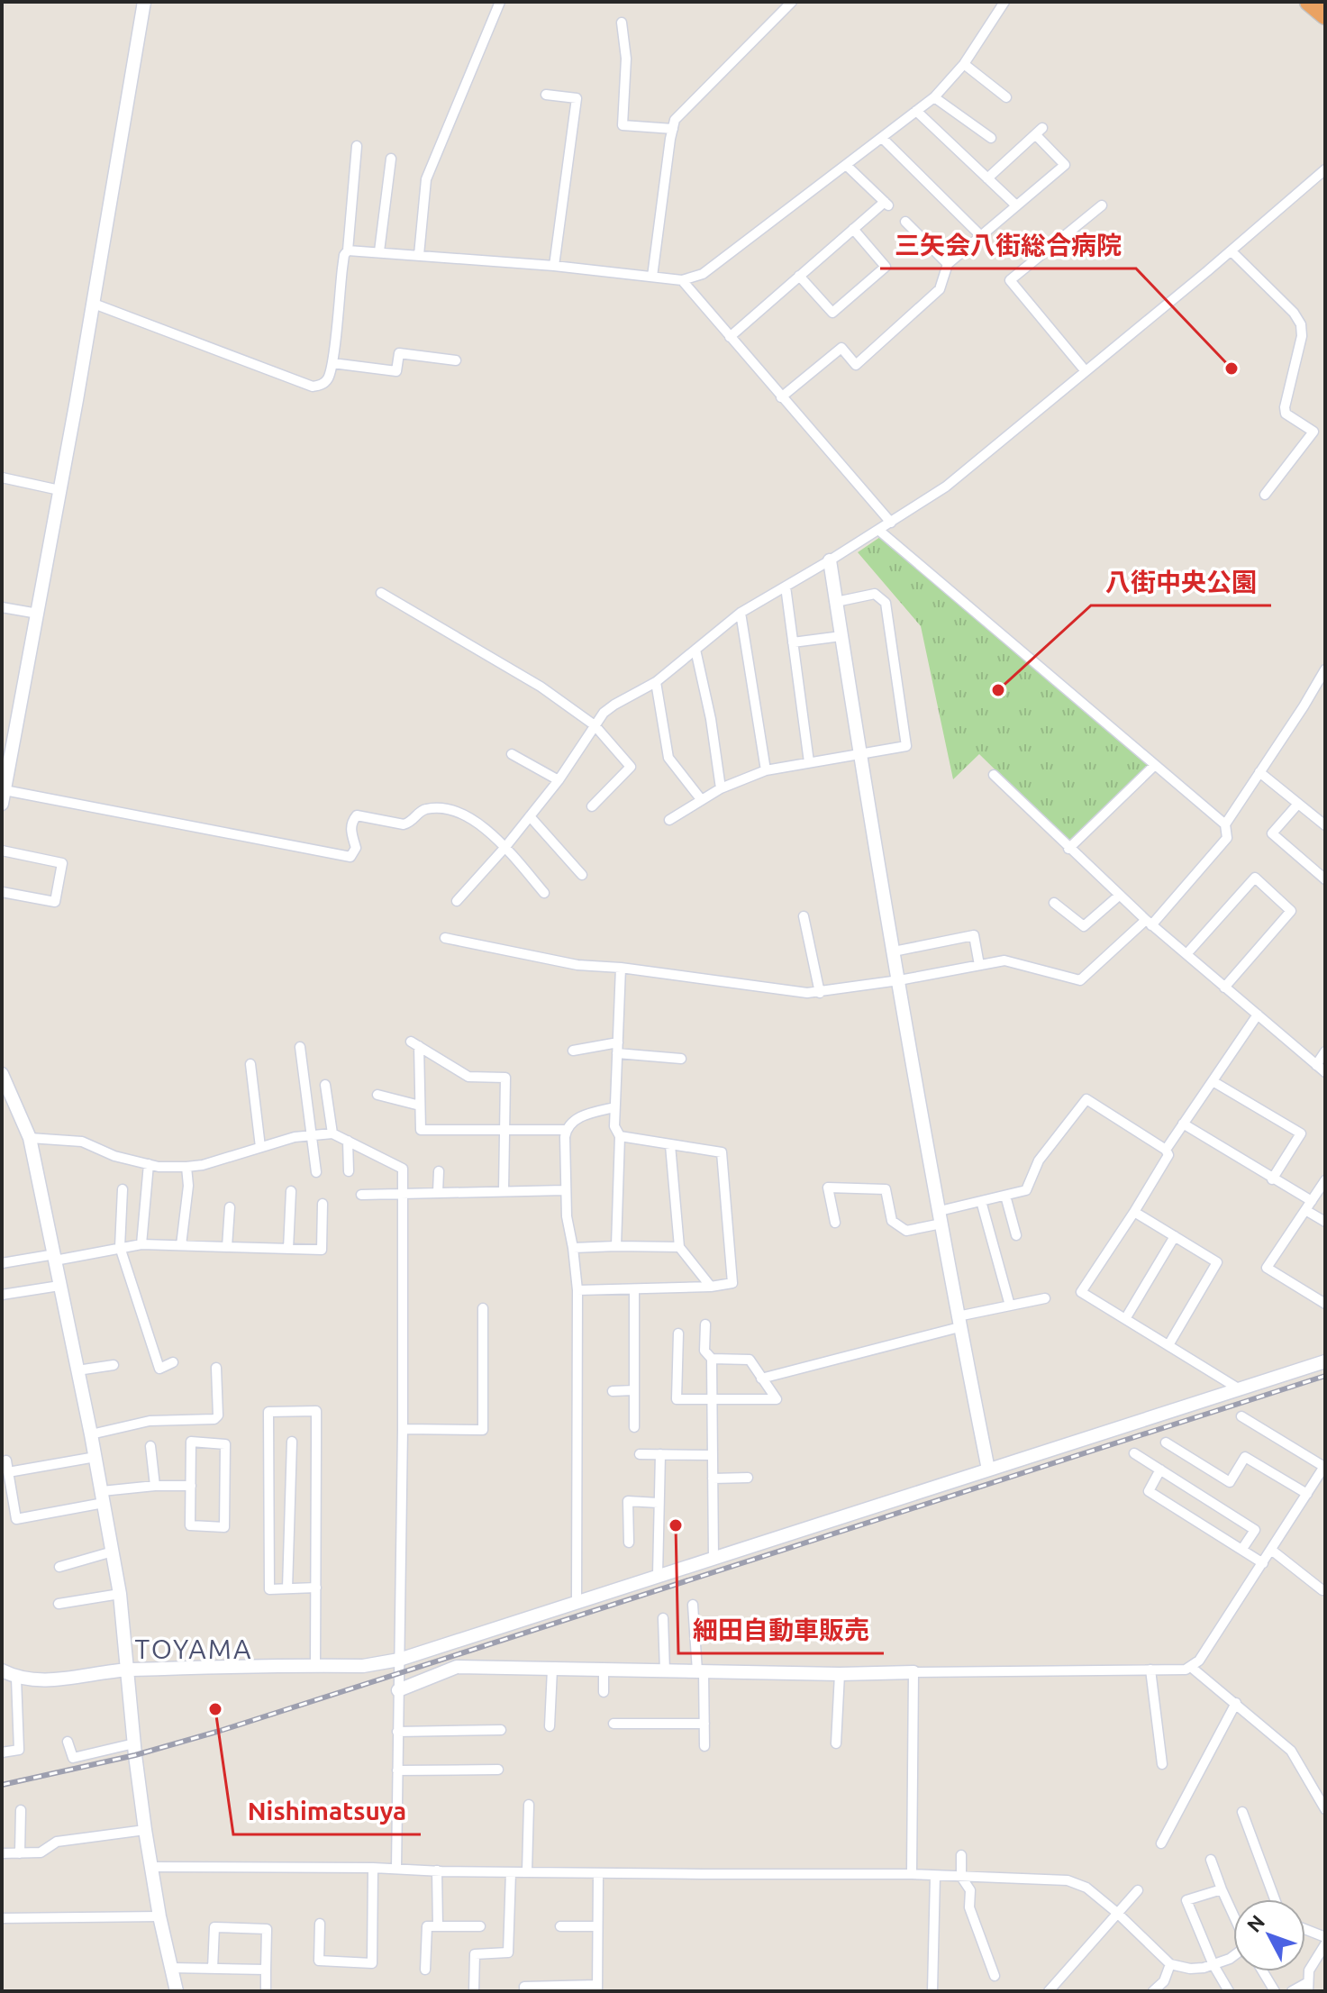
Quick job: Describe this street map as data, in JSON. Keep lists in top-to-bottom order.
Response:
{
  "districts": ["TOYAMA"],
  "places": [
    "三矢会八街総合病院",
    "八街中央公園",
    "細田自動車販売",
    "Nishimatsuya"
  ],
  "north": "top left"
}
